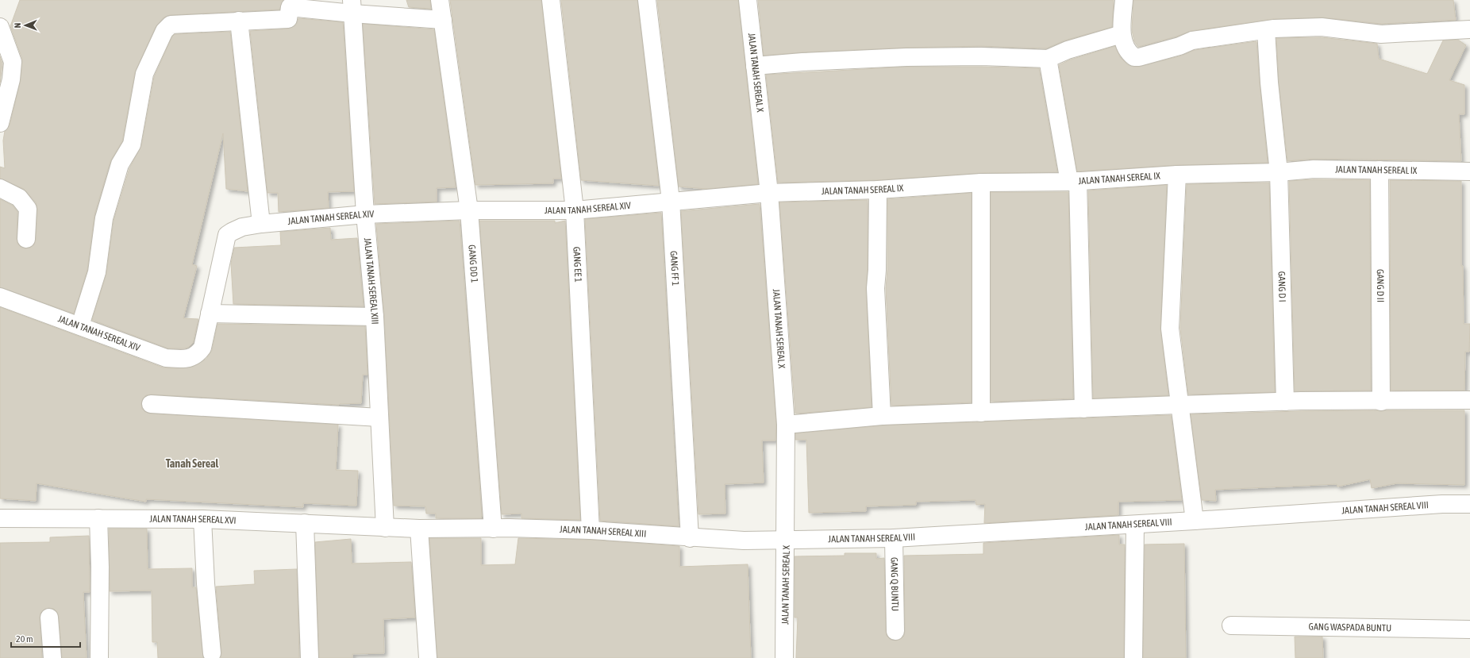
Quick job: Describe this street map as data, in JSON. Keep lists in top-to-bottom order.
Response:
{
  "streets": {
    "street": [
      "JALAN TANAH SEREAL X",
      "JALAN TANAH SEREAL IX",
      "JALAN TANAH SEREAL XIV",
      "GANG DD 1",
      "GANG EE 1",
      "GANG FF 1",
      "JALAN TANAH SEREAL XIII",
      "GANG D II",
      "GANG D I",
      "JALAN TANAH SEREAL VIII",
      "JALAN TANAH SEREAL XVI",
      "GANG Q BUNTU",
      "GANG WASPADA BUNTU"
    ]
  },
  "crossings": [
    ["JALAN TANAH SEREAL X", "JALAN TANAH SEREAL IX"],
    ["JALAN TANAH SEREAL X", "JALAN TANAH SEREAL XIV"],
    ["JALAN TANAH SEREAL X", "JALAN TANAH SEREAL XIII"],
    ["JALAN TANAH SEREAL X", "JALAN TANAH SEREAL VIII"],
    ["JALAN TANAH SEREAL IX", "JALAN TANAH SEREAL XIV"],
    ["JALAN TANAH SEREAL IX", "GANG D II"],
    ["JALAN TANAH SEREAL IX", "GANG D I"],
    ["JALAN TANAH SEREAL XIV", "GANG DD 1"],
    ["JALAN TANAH SEREAL XIV", "GANG EE 1"],
    ["JALAN TANAH SEREAL XIV", "GANG FF 1"],
    ["JALAN TANAH SEREAL XIV", "JALAN TANAH SEREAL XIII"],
    ["GANG DD 1", "JALAN TANAH SEREAL XIII"],
    ["GANG EE 1", "JALAN TANAH SEREAL XIII"],
    ["GANG FF 1", "JALAN TANAH SEREAL XIII"],
    ["JALAN TANAH SEREAL XIII", "JALAN TANAH SEREAL VIII"],
    ["JALAN TANAH SEREAL XIII", "JALAN TANAH SEREAL XVI"],
    ["JALAN TANAH SEREAL VIII", "GANG Q BUNTU"]
  ],
  "districts": ["Tanah Sereal"],
  "scale_bar": "20 m",
  "north": "left"
}
